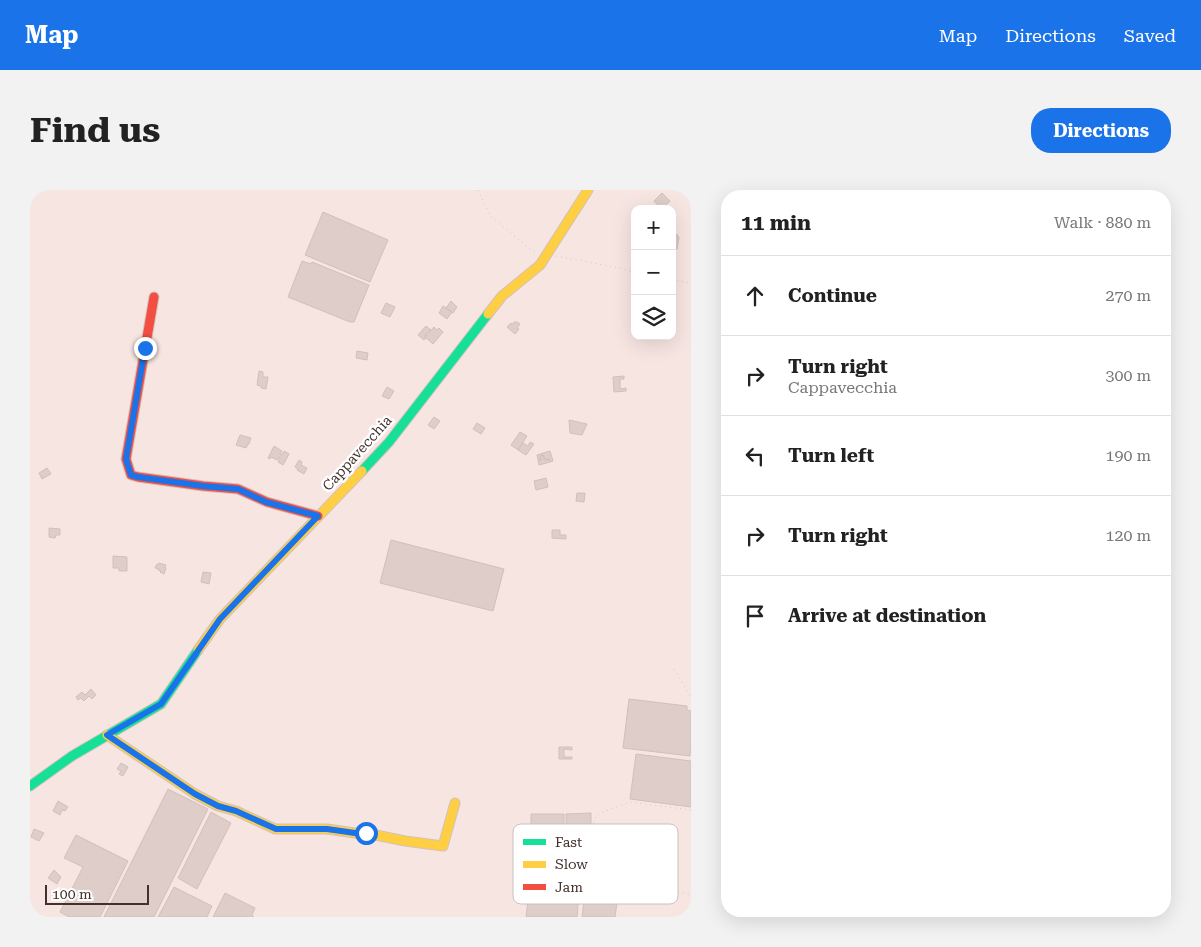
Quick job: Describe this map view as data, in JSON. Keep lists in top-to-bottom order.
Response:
{
  "streets": {
    "street": ["Cappavecchia"]
  },
  "legend": ["Fast", "Slow", "Jam"],
  "scale_bar": "100 m",
  "page": {
    "header": "Map",
    "nav": ["Map", "Directions", "Saved"],
    "buttons": "Directions",
    "title": "Find us",
    "heading": ["11 min", "Walk · 880 m"],
    "map_buttons": ["+", "−"],
    "list": [
      ["Continue", "270 m"],
      ["Turn right", "Cappavecchia", "300 m"],
      ["Turn left", "190 m"],
      ["Turn right", "120 m"],
      "Arrive at destination"
    ],
    "scale": "100 m"
  }
}
